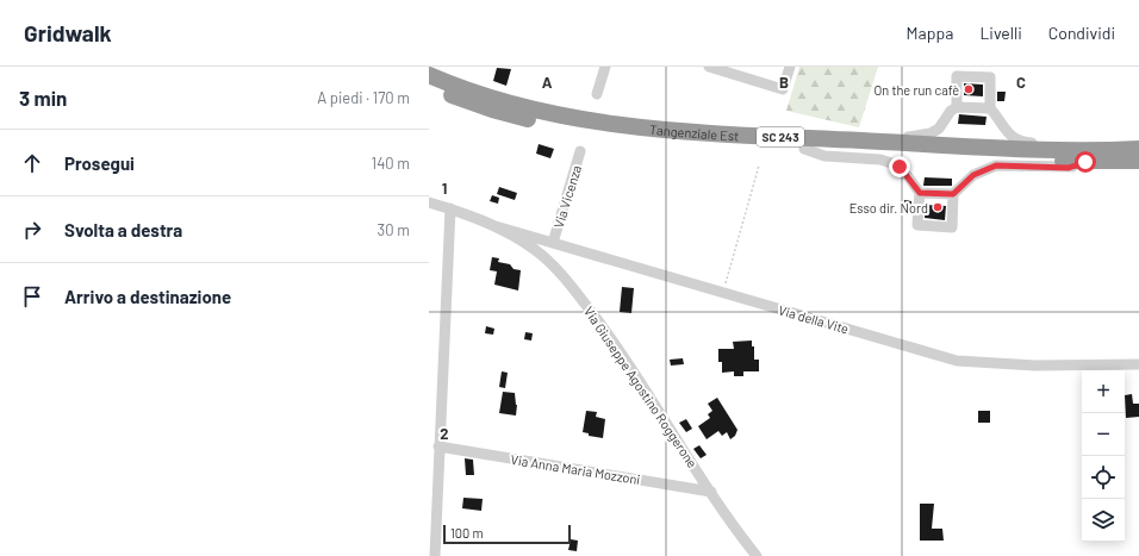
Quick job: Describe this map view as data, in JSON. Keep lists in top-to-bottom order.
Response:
{
  "streets": {
    "highway": ["Tangenziale Est", "SC 243"],
    "street": [
      "Via Vicenza",
      "Via della Vite",
      "Via Giuseppe Agostino Roggerone",
      "Via Anna Maria Mozzoni"
    ]
  },
  "crossings": [
    ["Via Vicenza", "Via della Vite"],
    ["Via della Vite", "Via Giuseppe Agostino Roggerone"],
    ["Via Giuseppe Agostino Roggerone", "Via Anna Maria Mozzoni"]
  ],
  "places": ["On the run cafè", "Esso dir. Nord"],
  "scale_bar": "100 m",
  "page": {
    "header": "Gridwalk",
    "nav": ["Mappa", "Livelli", "Condividi"],
    "heading": ["3 min", "A piedi · 170 m"],
    "list": [
      ["Prosegui", "140 m"],
      ["Svolta a destra", "30 m"],
      "Arrivo a destinazione"
    ],
    "map_buttons": ["+", "−"],
    "scale": "100 m"
  },
  "grid": {
    "columns": ["A", "B", "C"],
    "rows": ["1", "2"]
  }
}
